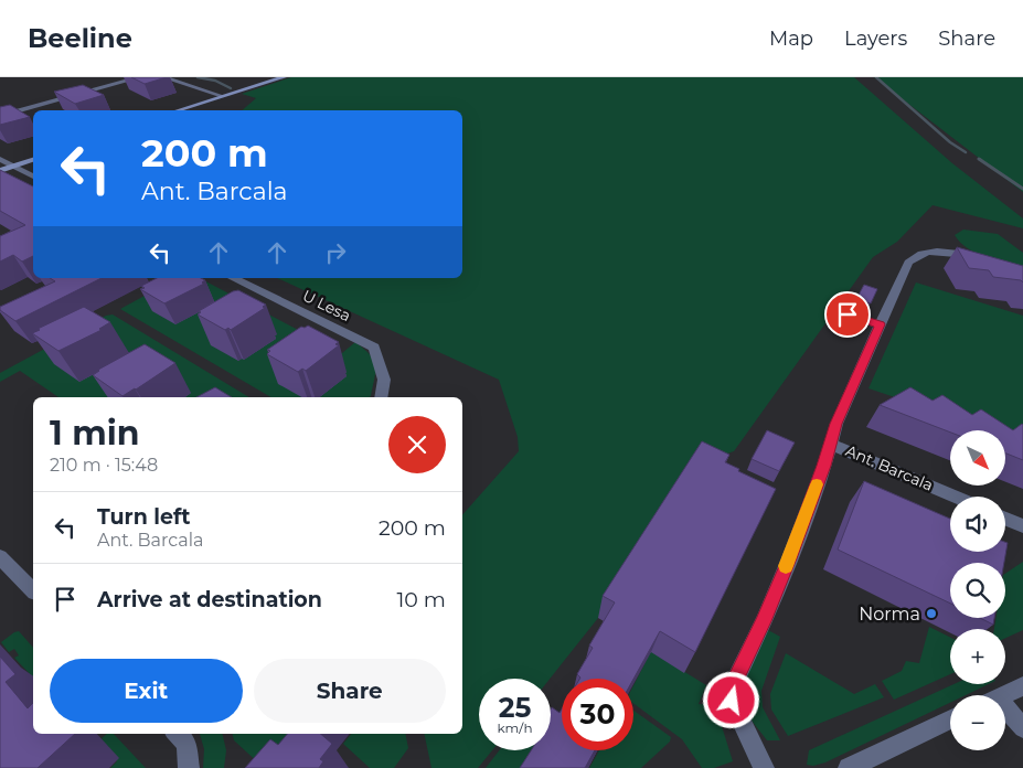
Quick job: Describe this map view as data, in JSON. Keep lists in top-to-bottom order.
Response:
{
  "streets": {
    "street": ["U Lesa", "Ant. Barcala"]
  },
  "places": ["Norma"],
  "north": "bottom right",
  "page": {
    "header": "Beeline",
    "nav": ["Map", "Layers", "Share"],
    "turn": ["200 m", "Ant. Barcala"],
    "heading": ["1 min", "210 m · 15:48"],
    "map_buttons": ["+", "−"],
    "list": [
      {
        "name": "Turn left",
        "note": "Ant. Barcala",
        "value": "200 m"
      },
      {
        "name": "Arrive at destination",
        "value": "10 m"
      }
    ],
    "buttons": ["Exit", "Share"],
    "speed": "25 km/h",
    "limit": "30"
  }
}
